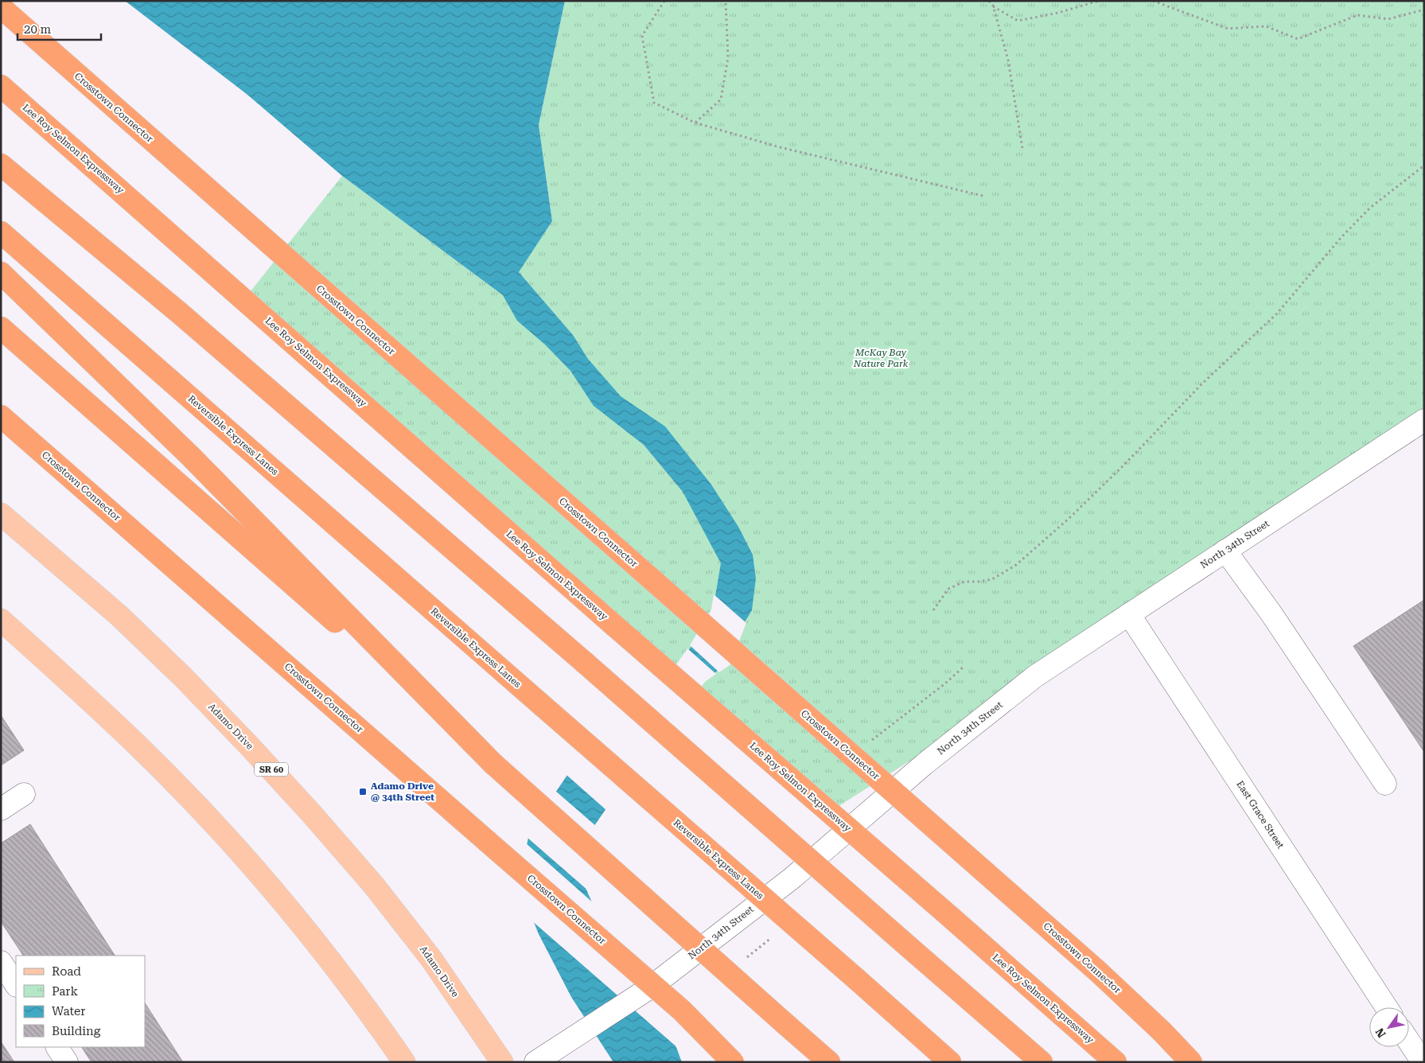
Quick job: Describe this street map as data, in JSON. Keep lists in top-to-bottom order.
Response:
{
  "streets": {
    "highway": ["Crosstown Connector", "Lee Roy Selmon Expressway", "Reversible Express Lanes"],
    "main road": ["Adamo Drive", "SR 60"],
    "street": ["North 34th Street", "East Grace Street"]
  },
  "crossings": [
    ["North 34th Street", "East Grace Street"]
  ],
  "parks": ["McKay Bay Nature Park"],
  "places": {
    "transit": ["Adamo Drive @ 34th Street"]
  },
  "legend": [
    "Road",
    "Park",
    "Water",
    "Building"
  ],
  "scale_bar": "20 m",
  "north": "bottom left"
}
